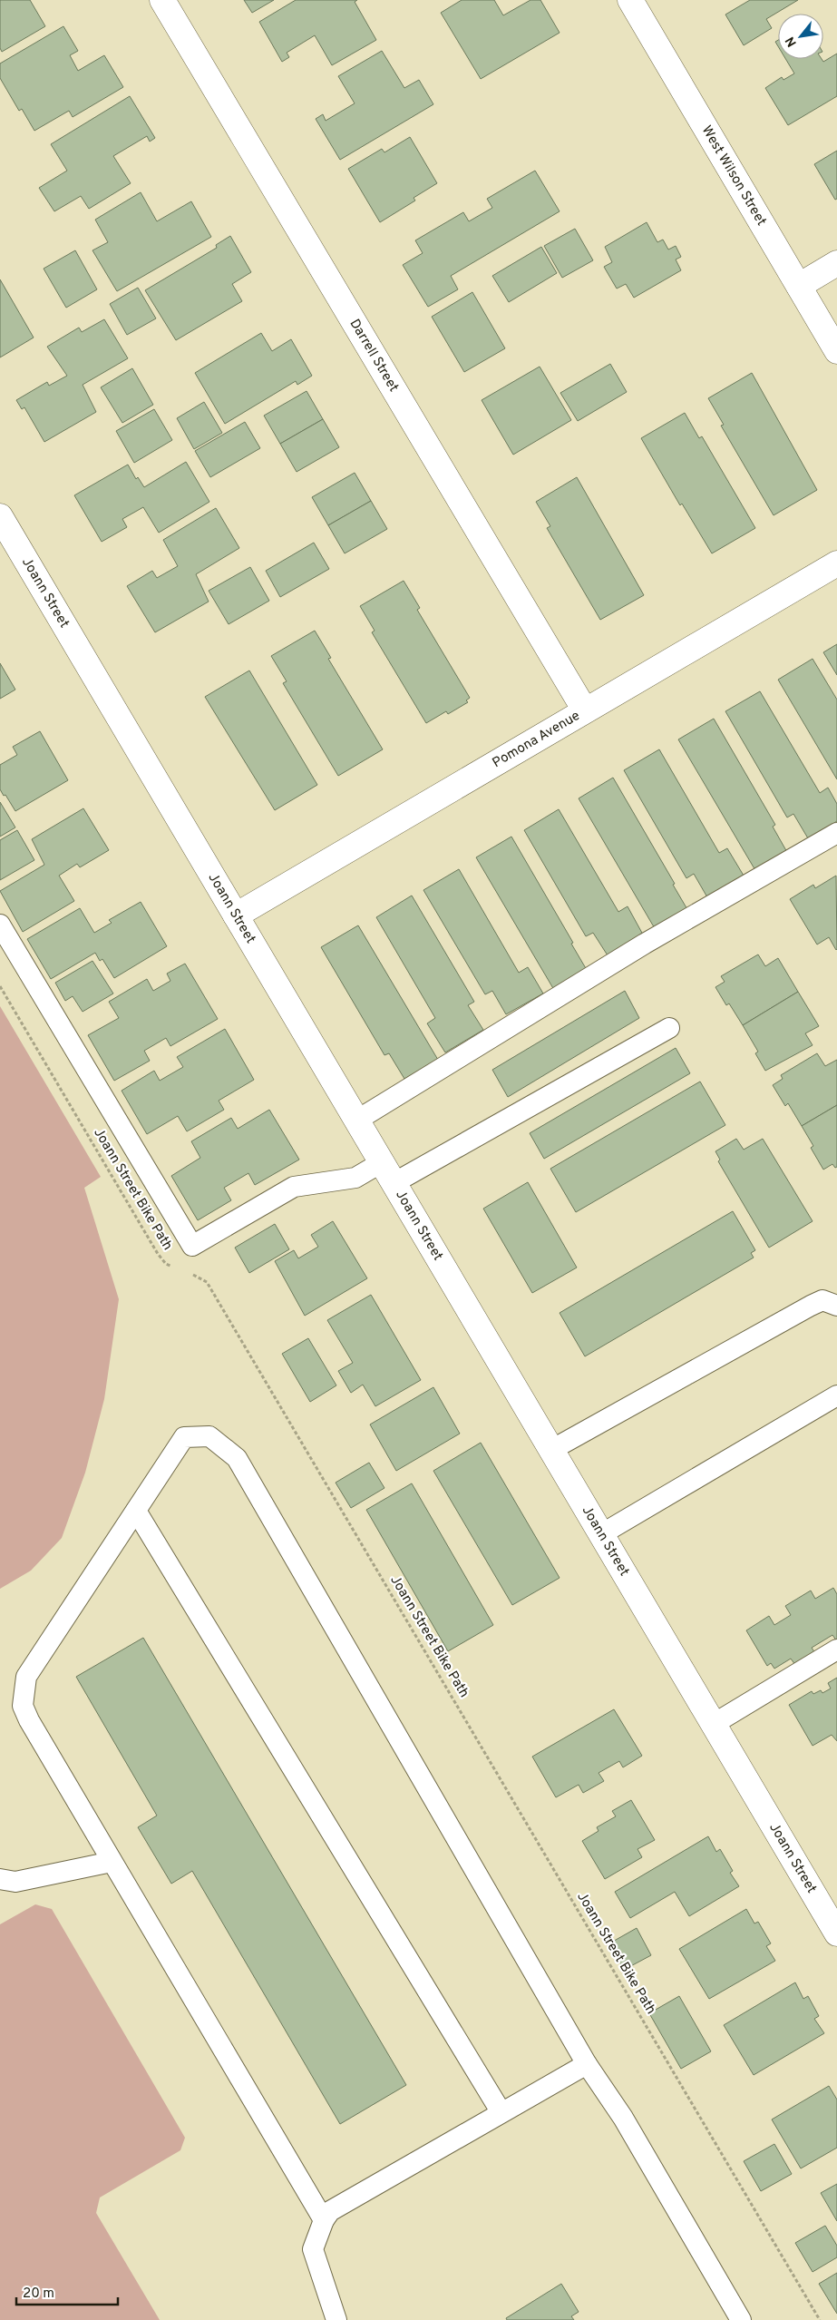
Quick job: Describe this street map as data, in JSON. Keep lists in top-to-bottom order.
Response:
{
  "streets": {
    "street": [
      "West Wilson Street",
      "Darrell Street",
      "Joann Street",
      "Pomona Avenue"
    ],
    "path": ["Joann Street Bike Path"]
  },
  "crossings": [
    ["Darrell Street", "Pomona Avenue"],
    ["Joann Street", "Pomona Avenue"]
  ],
  "scale_bar": "20 m",
  "north": "bottom left"
}
